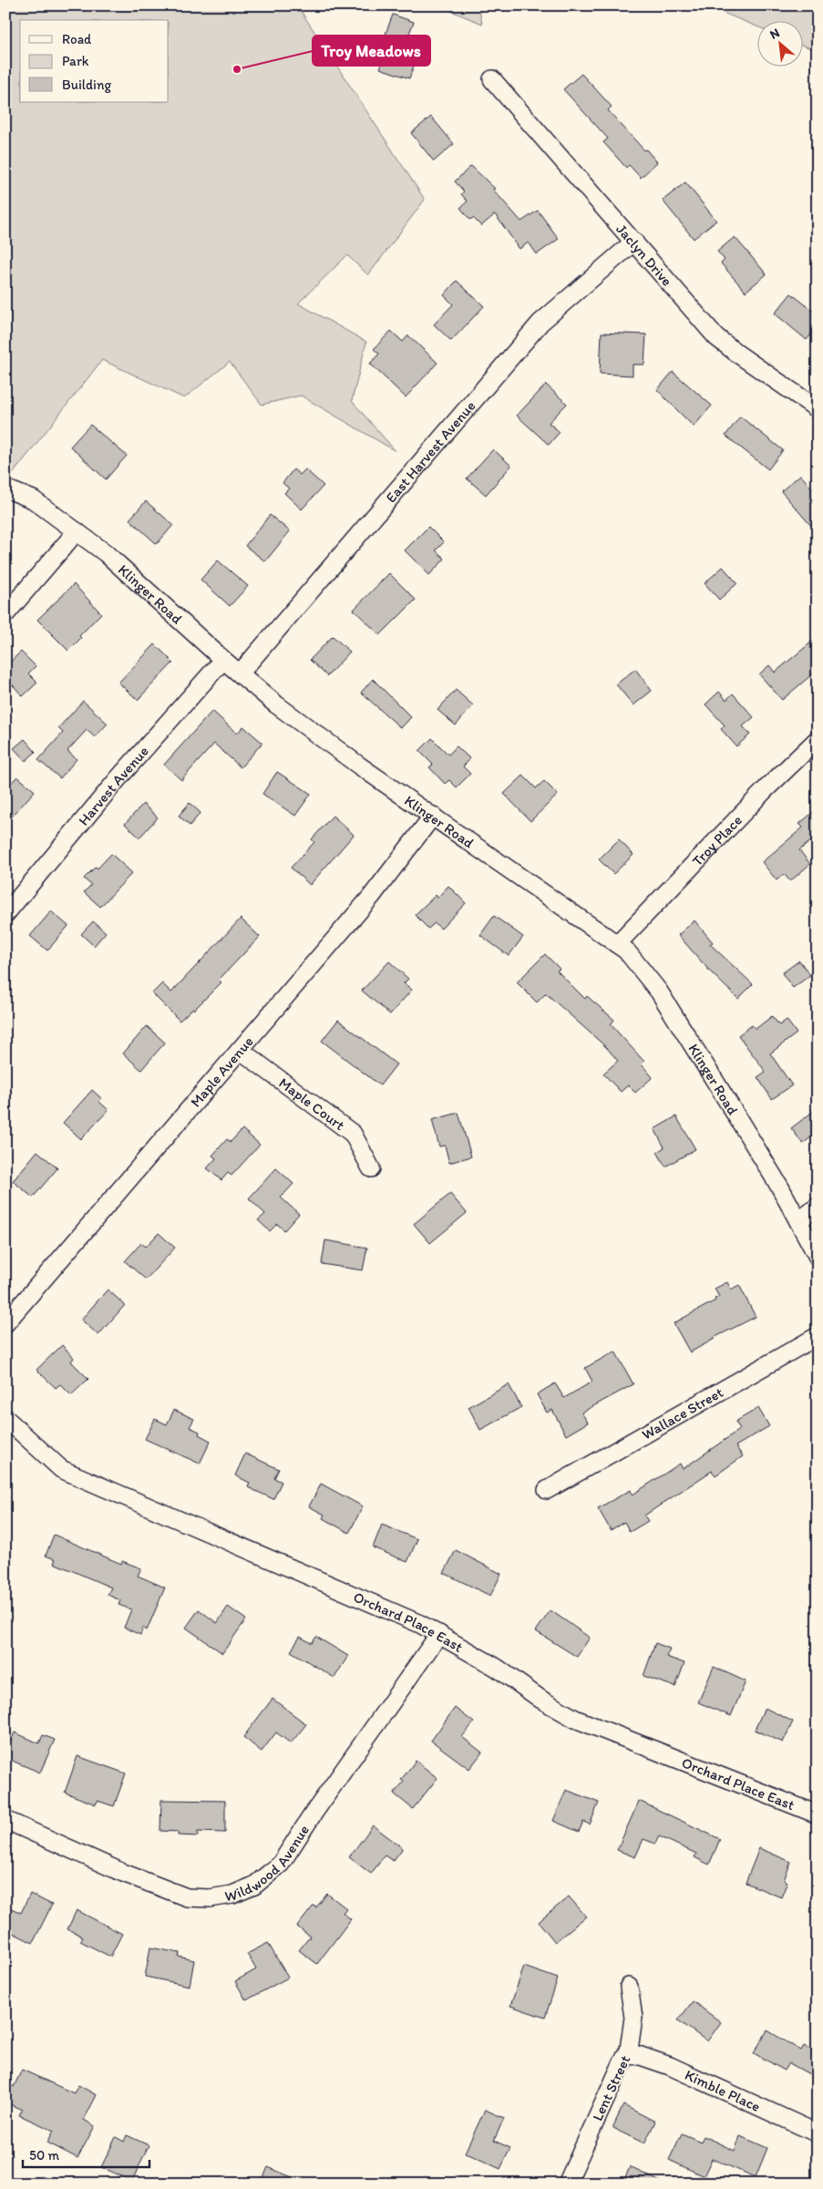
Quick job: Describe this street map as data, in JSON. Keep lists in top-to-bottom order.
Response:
{
  "streets": {
    "street": [
      "Jaclyn Drive",
      "East Harvest Avenue",
      "Klinger Road",
      "Harvest Avenue",
      "Troy Place",
      "Maple Avenue",
      "Maple Court",
      "Wallace Street",
      "Orchard Place East",
      "Wildwood Avenue",
      "Lent Street",
      "Kimble Place"
    ]
  },
  "crossings": [
    ["Jaclyn Drive", "East Harvest Avenue"],
    ["East Harvest Avenue", "Klinger Road"],
    ["Klinger Road", "Harvest Avenue"],
    ["Klinger Road", "Troy Place"],
    ["Klinger Road", "Maple Avenue"],
    ["Maple Avenue", "Maple Court"],
    ["Orchard Place East", "Wildwood Avenue"],
    ["Lent Street", "Kimble Place"]
  ],
  "places": ["Troy Meadows"],
  "legend": ["Road", "Park", "Building"],
  "scale_bar": "50 m",
  "north": "top left"
}
